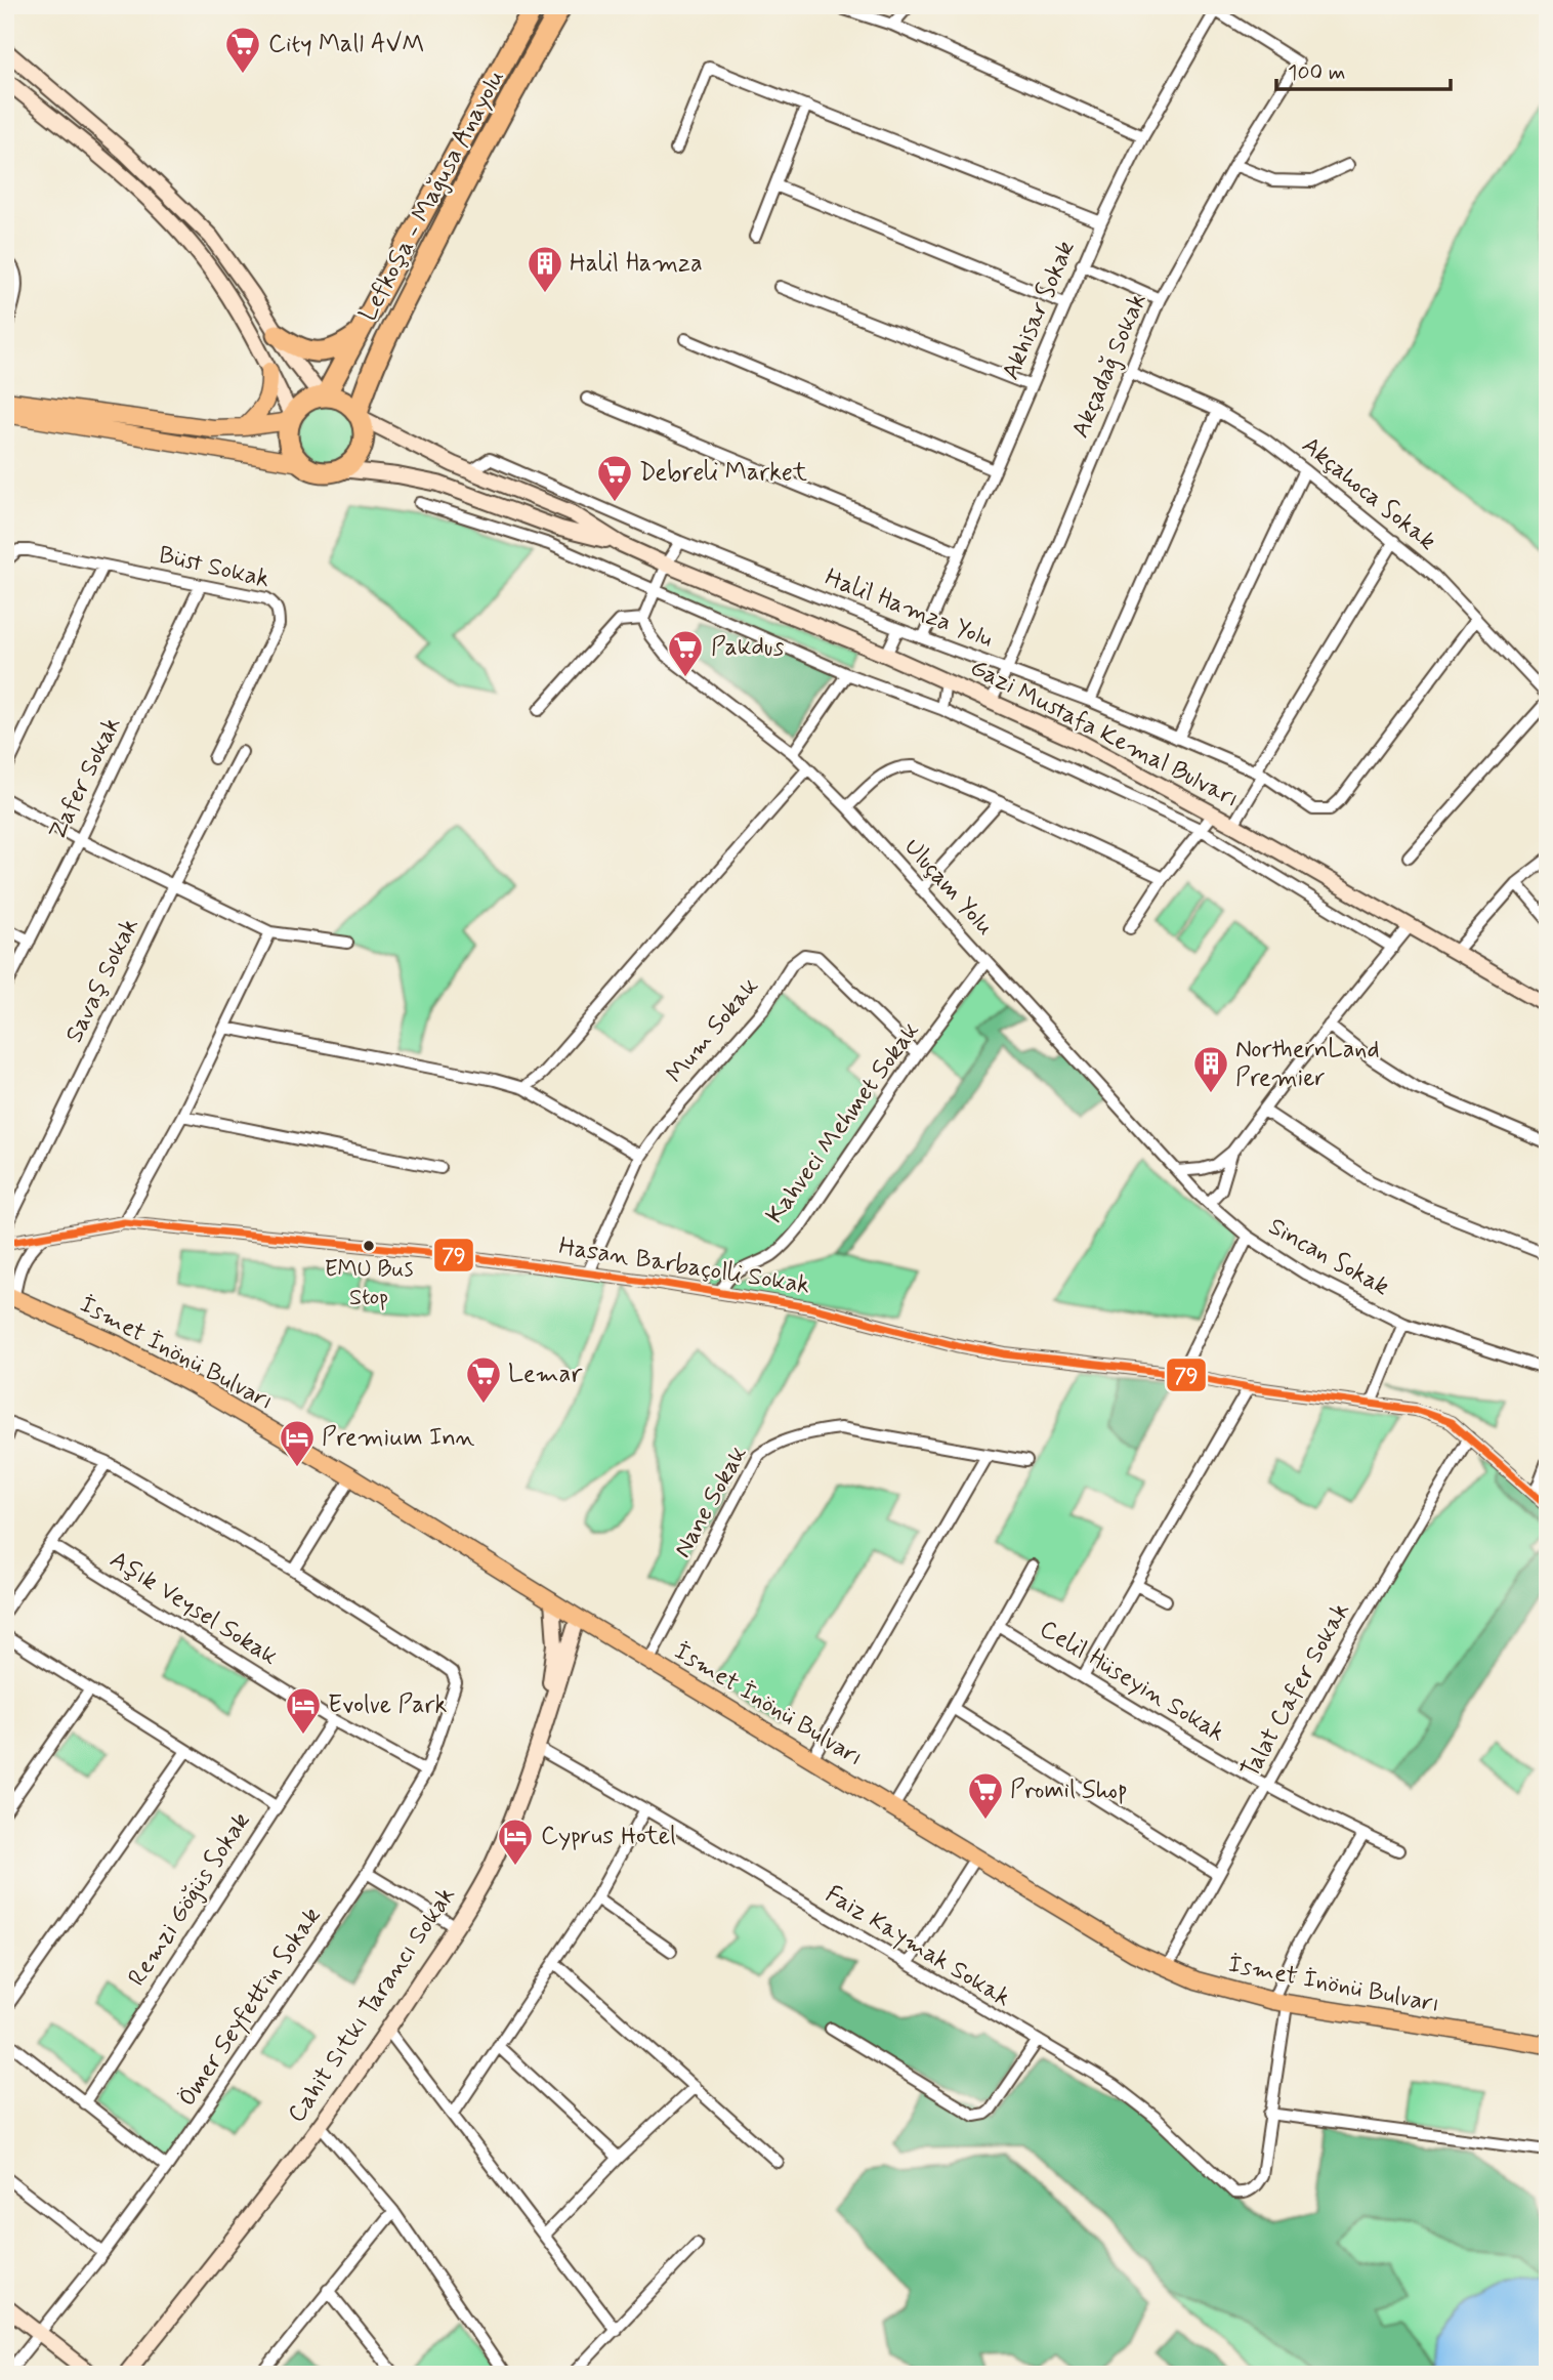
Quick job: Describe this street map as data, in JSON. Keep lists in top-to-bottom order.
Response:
{
  "streets": {
    "highway": ["Lefkoşa - Mağusa Anayolu"],
    "main road": ["Gazi Mustafa Kemal Bulvarı", "İsmet İnönü Bulvarı", "Cahit Sıtkı Tarancı Sokak"],
    "street": [
      "Akhisar Sokak",
      "Akçadağ Sokak",
      "Akçahoca Sokak",
      "Büst Sokak",
      "Halil Hamza Yolu",
      "Zafer Sokak",
      "Uluçam Yolu",
      "Savaş Sokak",
      "Mum Sokak",
      "Kahveci Mehmet Sokak",
      "Sincan Sokak",
      "Hasan Barbaçolli Sokak",
      "Nane Sokak",
      "Aşık Veysel Sokak",
      "Celil Hüseyin Sokak",
      "Talat Cafer Sokak",
      "Remzi Göğüs Sokak",
      "Faiz Kaymak Sokak",
      "Ömer Seyfettin Sokak"
    ]
  },
  "crossings": [
    ["Lefkoşa - Mağusa Anayolu", "Gazi Mustafa Kemal Bulvarı"],
    ["Akhisar Sokak", "Akçadağ Sokak"],
    ["Akhisar Sokak", "Halil Hamza Yolu"],
    ["Akçadağ Sokak", "Akçahoca Sokak"],
    ["Akçadağ Sokak", "Halil Hamza Yolu"],
    ["Akçadağ Sokak", "Gazi Mustafa Kemal Bulvarı"],
    ["Akçahoca Sokak", "Halil Hamza Yolu"],
    ["Büst Sokak", "Zafer Sokak"],
    ["Büst Sokak", "Savaş Sokak"],
    ["Halil Hamza Yolu", "Gazi Mustafa Kemal Bulvarı"],
    ["Uluçam Yolu", "Kahveci Mehmet Sokak"],
    ["Uluçam Yolu", "Sincan Sokak"],
    ["Mum Sokak", "Kahveci Mehmet Sokak"],
    ["Mum Sokak", "Hasan Barbaçolli Sokak"],
    ["Kahveci Mehmet Sokak", "Hasan Barbaçolli Sokak"],
    ["Hasan Barbaçolli Sokak", "Talat Cafer Sokak"],
    ["İsmet İnönü Bulvarı", "Nane Sokak"],
    ["İsmet İnönü Bulvarı", "Talat Cafer Sokak"],
    ["İsmet İnönü Bulvarı", "Cahit Sıtkı Tarancı Sokak"],
    ["Aşık Veysel Sokak", "Remzi Göğüs Sokak"],
    ["Aşık Veysel Sokak", "Ömer Seyfettin Sokak"],
    ["Celil Hüseyin Sokak", "Talat Cafer Sokak"],
    ["Faiz Kaymak Sokak", "Cahit Sıtkı Tarancı Sokak"]
  ],
  "places": {
    "supermarket": [
      "City Mall AVM",
      "Debreli Market",
      "Pakdus",
      "Lemar",
      "Promil Shop"
    ],
    "building": ["Halil Hamza", "NorthernLand Premier"],
    "other": ["EMU Bus Stop"],
    "hotel": ["Premium Inn", "Evolve Park", "Cyprus Hotel"]
  },
  "lines": ["transit line 79"],
  "scale_bar": "100 m"
}
